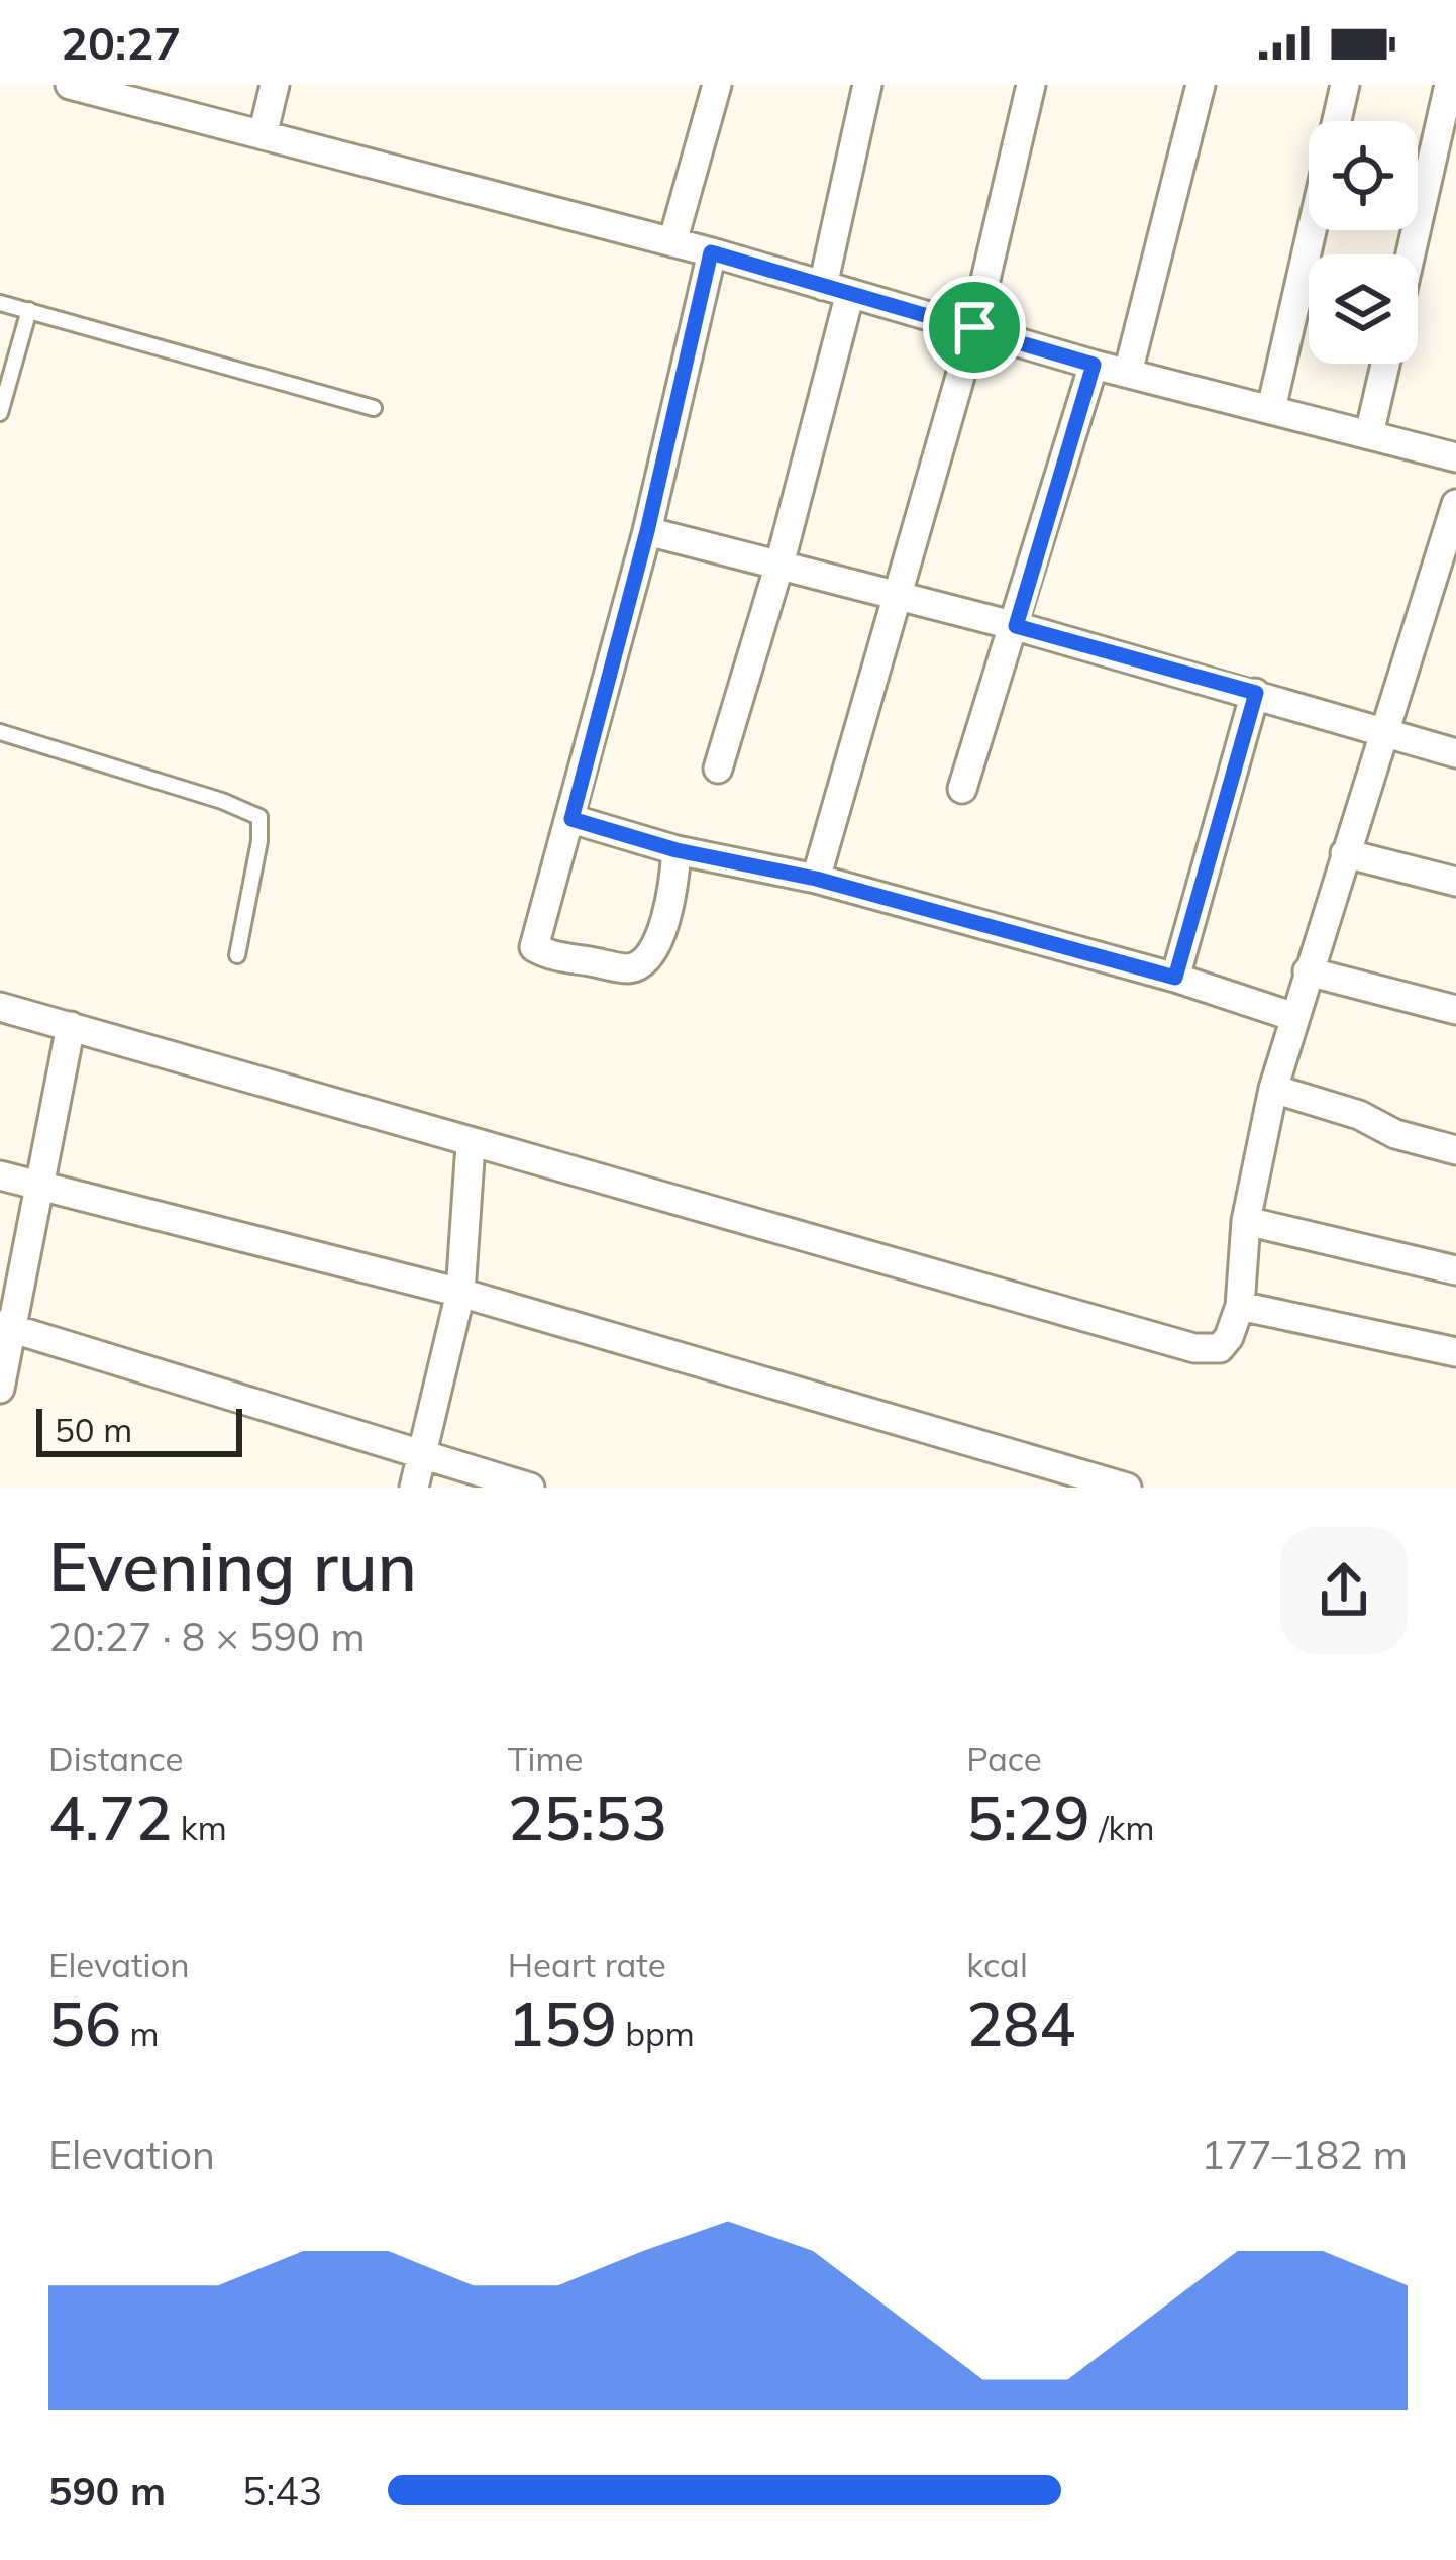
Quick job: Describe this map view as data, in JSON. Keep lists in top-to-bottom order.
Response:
{
  "scale_bar": "50 m",
  "page": {
    "status": "20:27",
    "scale": "50 m",
    "heading": ["Evening run", "20:27 · 8 × 590 m"],
    "stats": [
      ["Distance", "4.72 km"],
      ["Time", "25:53"],
      ["Pace", "5:29 /km"],
      ["Elevation", "56 m"],
      ["Heart rate", "159 bpm"],
      ["kcal", "284"]
    ],
    "chart": ["Elevation", "177–182 m"],
    "list": [
      {
        "name": "590 m",
        "note": "5:43"
      }
    ]
  }
}
